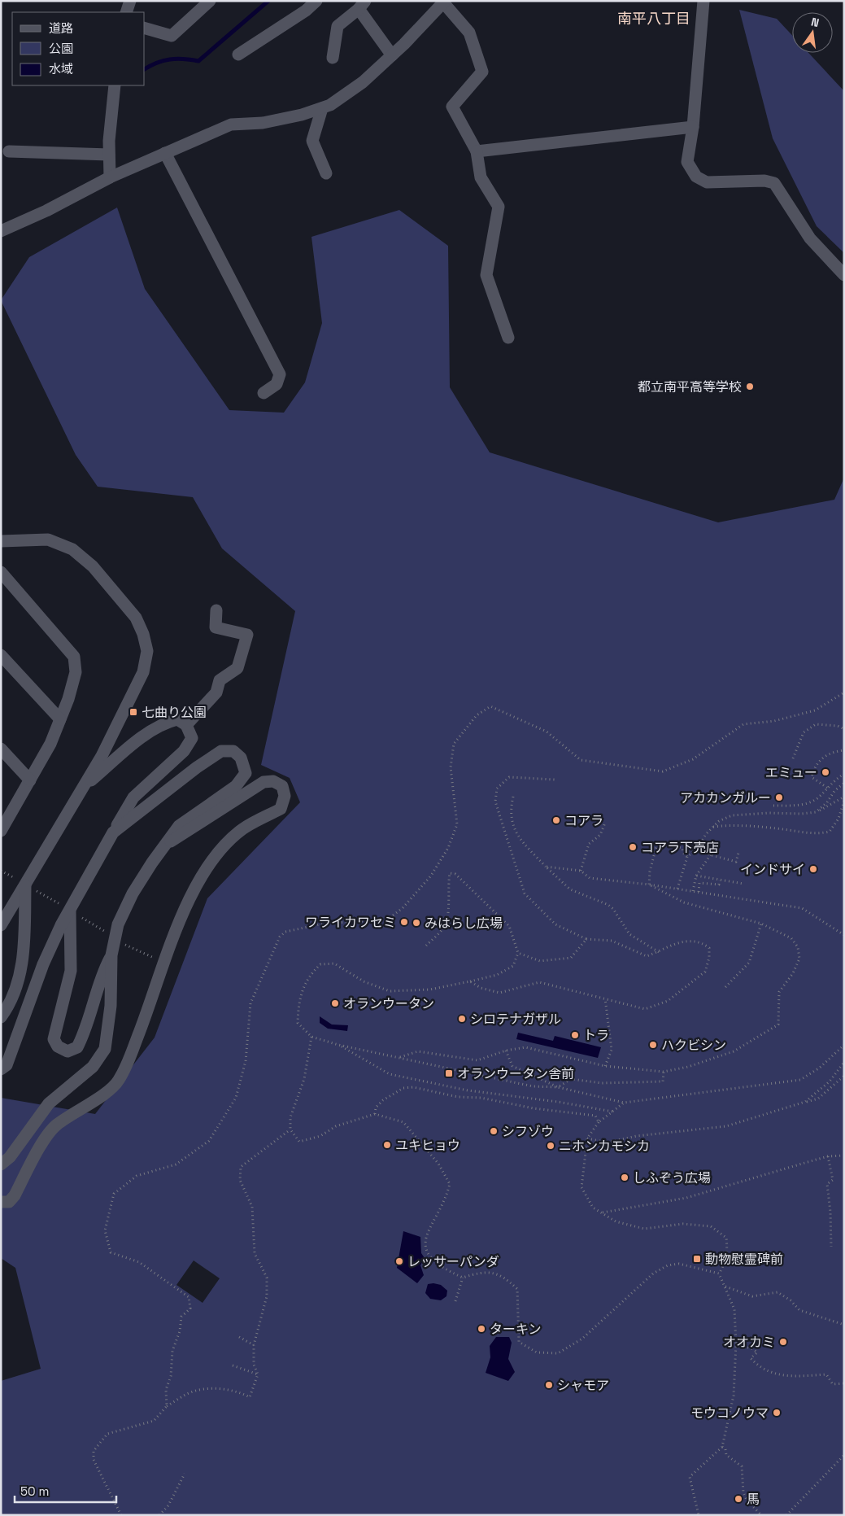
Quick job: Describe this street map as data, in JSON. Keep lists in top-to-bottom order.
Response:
{
  "districts": ["南平八丁目"],
  "places": {
    "other": [
      "都立南平高等学校",
      "エミュー",
      "アカカンガルー",
      "コアラ",
      "コアラ下売店",
      "インドサイ",
      "ワライカワセミ",
      "みはらし広場",
      "オランウータン",
      "シロテナガザル",
      "トラ",
      "ハクビシン",
      "シフゾウ",
      "ユキヒョウ",
      "ニホンカモシカ",
      "しふぞう広場",
      "レッサーパンダ",
      "ターキン",
      "オオカミ",
      "シャモア",
      "モウコノウマ",
      "馬"
    ],
    "transit": ["七曲り公園", "オランウータン舎前", "動物慰霊碑前"]
  },
  "legend": ["道路", "公園", "水域"],
  "scale_bar": "50 m",
  "north": "top"
}
